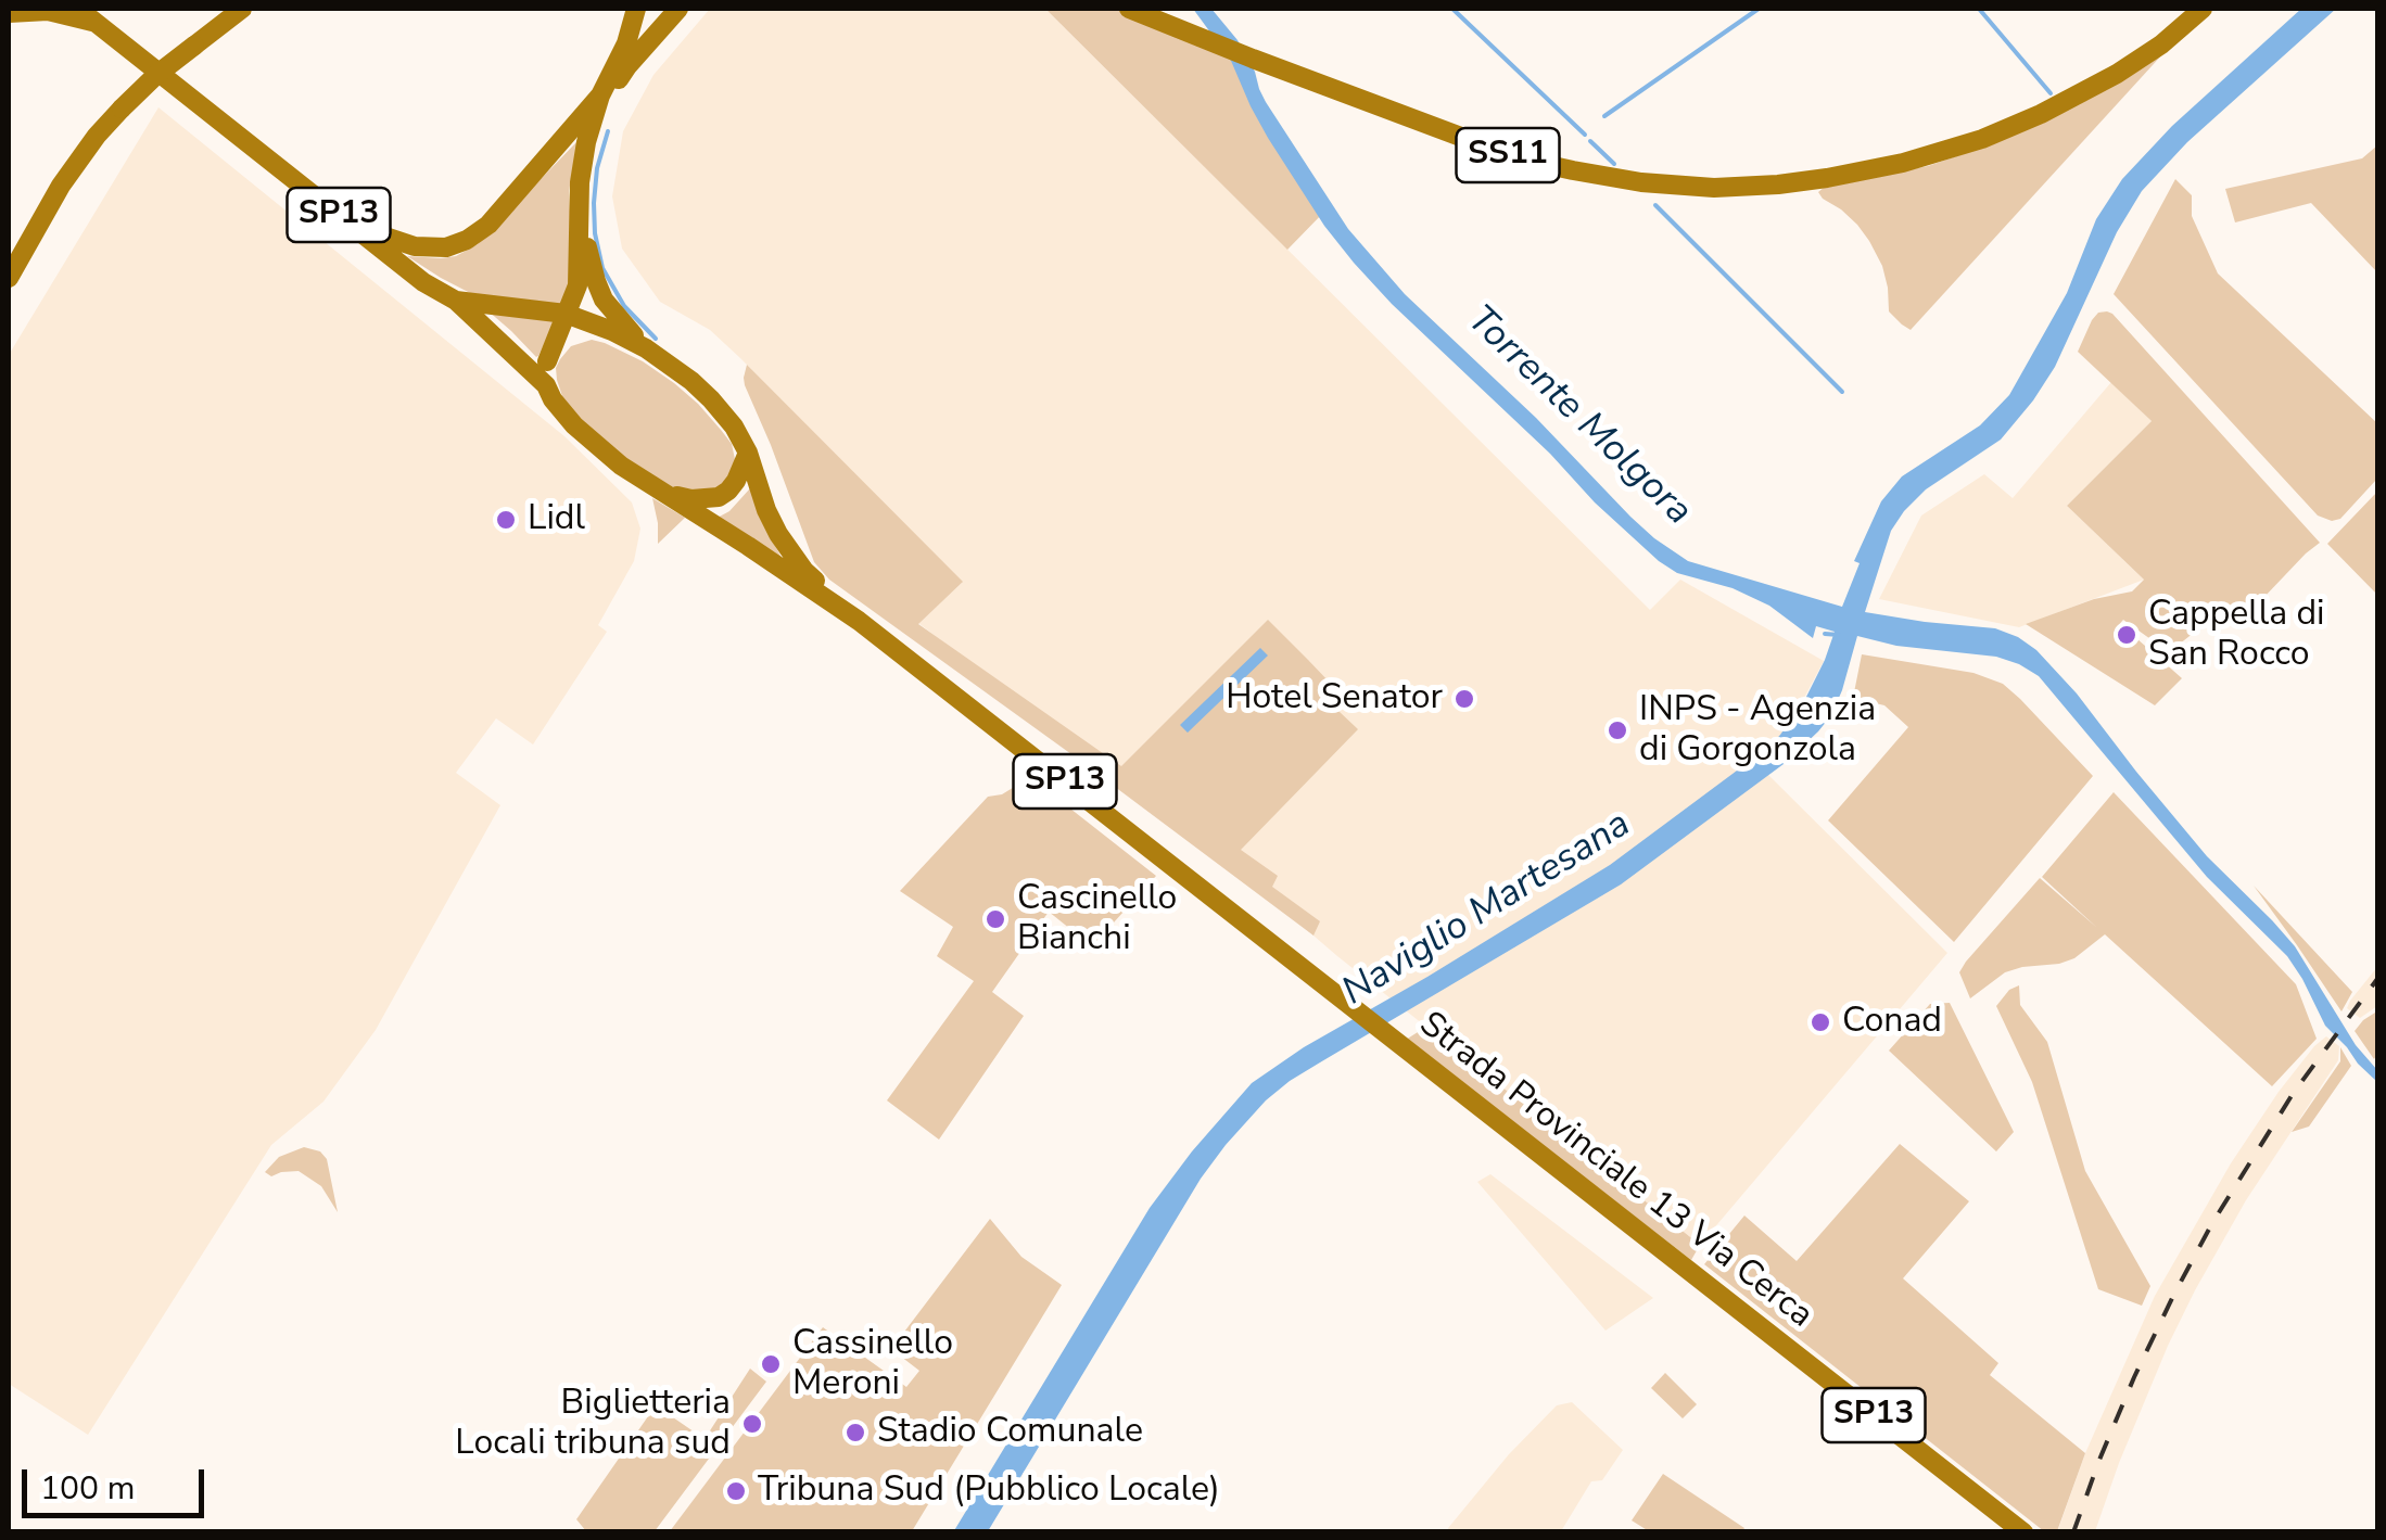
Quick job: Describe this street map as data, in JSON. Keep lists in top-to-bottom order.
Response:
{
  "streets": {
    "main road": ["SS11", "SP13", "Strada Provinciale 13 Via Cerca"]
  },
  "crossings": [
    ["SP13", "Strada Provinciale 13 Via Cerca"]
  ],
  "water": ["Torrente Molgora", "Naviglio Martesana"],
  "places": [
    "Lidl",
    "Cappella di San Rocco",
    "Hotel Senator",
    "INPS - Agenzia di Gorgonzola",
    "Cascinello Bianchi",
    "Conad",
    "Cassinello Meroni",
    "Biglietteria Locali tribuna sud",
    "Stadio Comunale",
    "Tribuna Sud (Pubblico Locale)"
  ],
  "scale_bar": "100 m"
}
